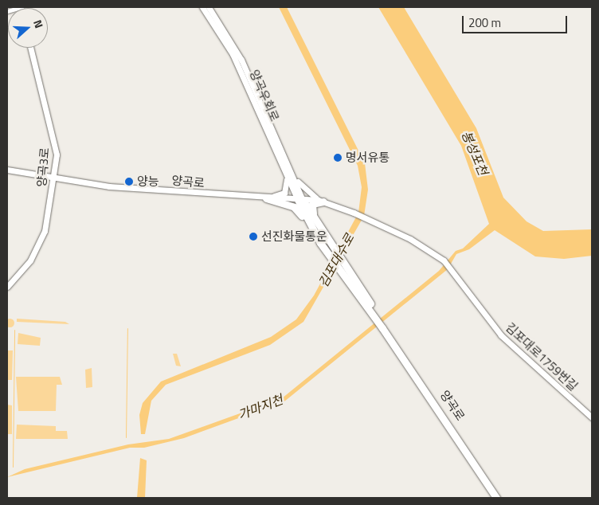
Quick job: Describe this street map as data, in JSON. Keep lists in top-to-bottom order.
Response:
{
  "streets": {
    "highway": ["양곡로"],
    "street": ["양곡우회로", "양곡3로", "김포대로1759번길"]
  },
  "crossings": [
    ["양곡우회로", "양곡로"],
    ["양곡3로", "양곡로"]
  ],
  "water": ["봉성포천", "김포대수로", "가마지천"],
  "places": ["명서유통", "양능", "선진화물통운"],
  "scale_bar": "200 m",
  "north": "right"
}
